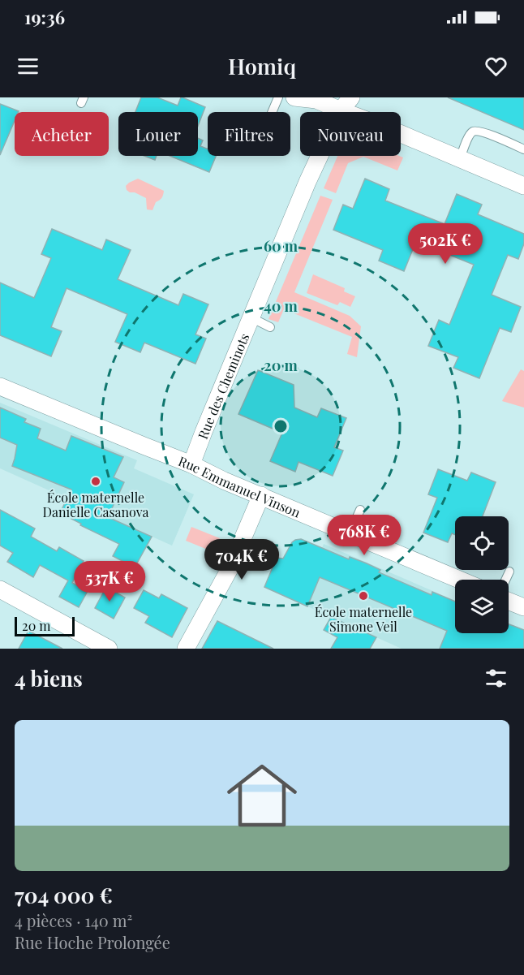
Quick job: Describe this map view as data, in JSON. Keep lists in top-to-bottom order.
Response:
{
  "streets": {
    "street": ["Rue des Cheminots", "Rue Emmanuel Vinson"]
  },
  "crossings": [
    ["Rue des Cheminots", "Rue Emmanuel Vinson"]
  ],
  "places": ["École maternelle Danielle Casanova", "École maternelle Simone Veil"],
  "scale_bar": "20 m",
  "page": {
    "status": "19:36",
    "header": "Homiq",
    "chip": [
      "Acheter",
      "Louer",
      "Filtres",
      "Nouveau"
    ],
    "price": [
      "502K €",
      "768K €",
      "704K €",
      "537K €"
    ],
    "scale": "20 m",
    "heading": "4 biens",
    "list": [
      {
        "name": "704 000 €",
        "note": "4 pièces · 140 m² · Rue Hoche Prolongée"
      }
    ]
  },
  "rings": ["60 m", "40 m", "20 m"]
}
